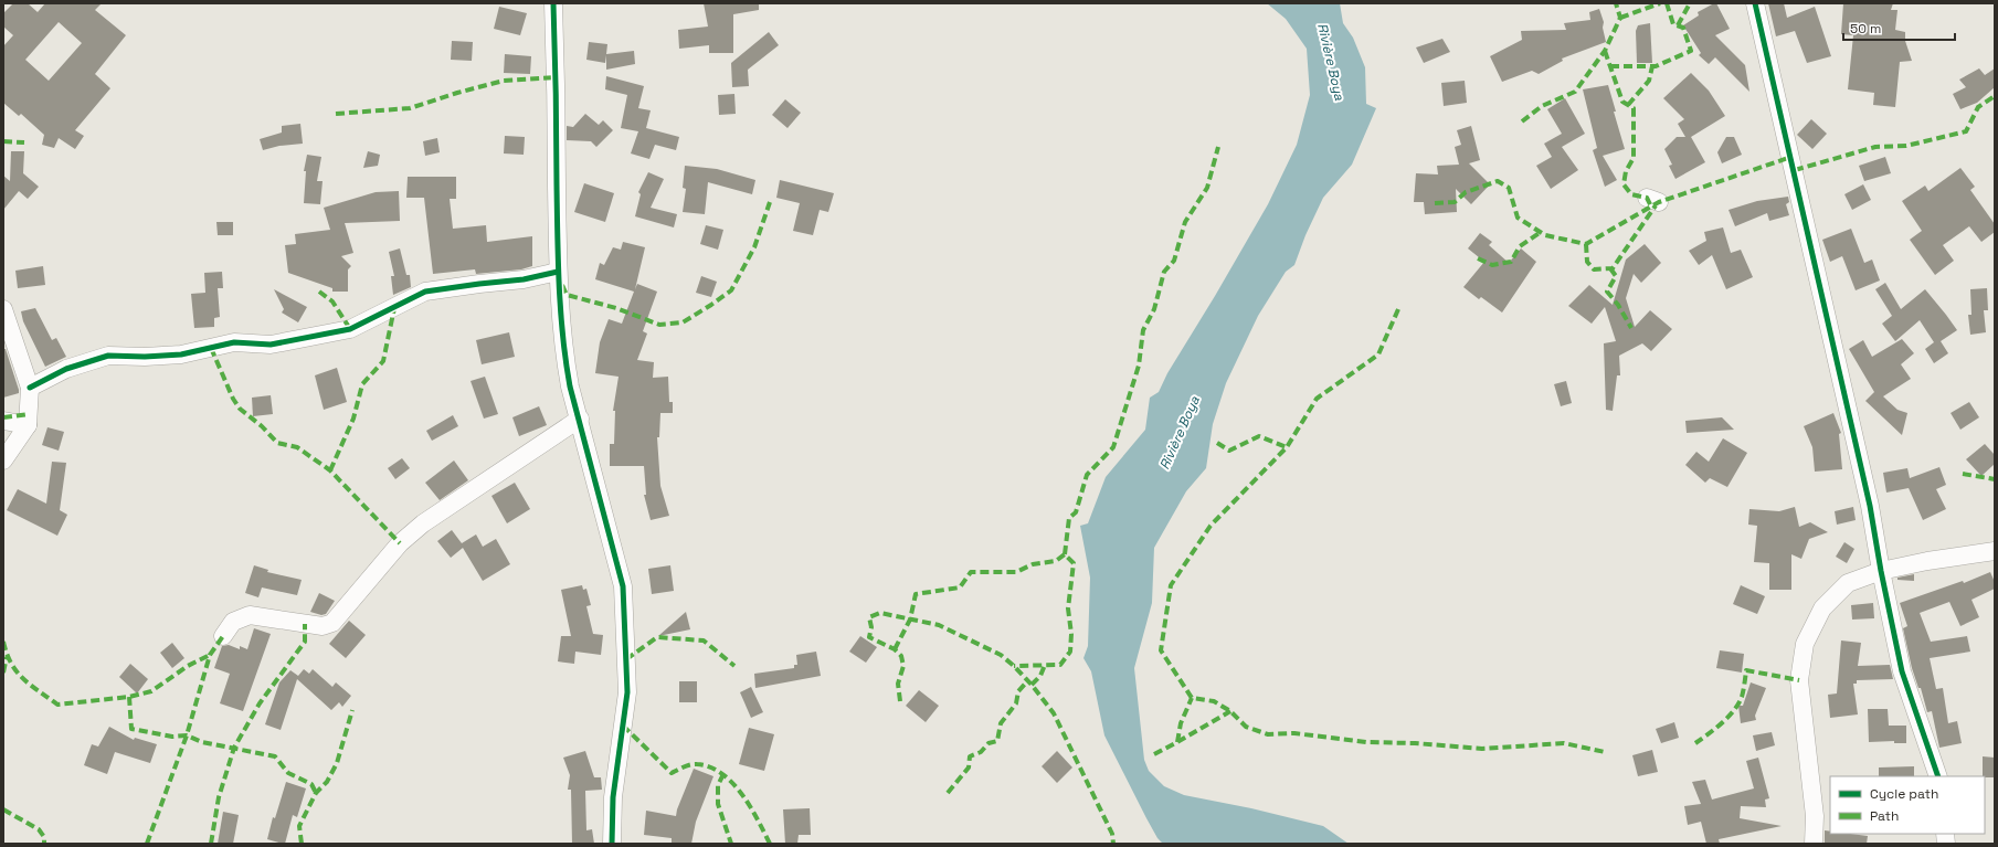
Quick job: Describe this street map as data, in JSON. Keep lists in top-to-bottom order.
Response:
{
  "water": ["Rivière Boya"],
  "legend": ["Cycle path", "Path"],
  "scale_bar": "50 m"
}
